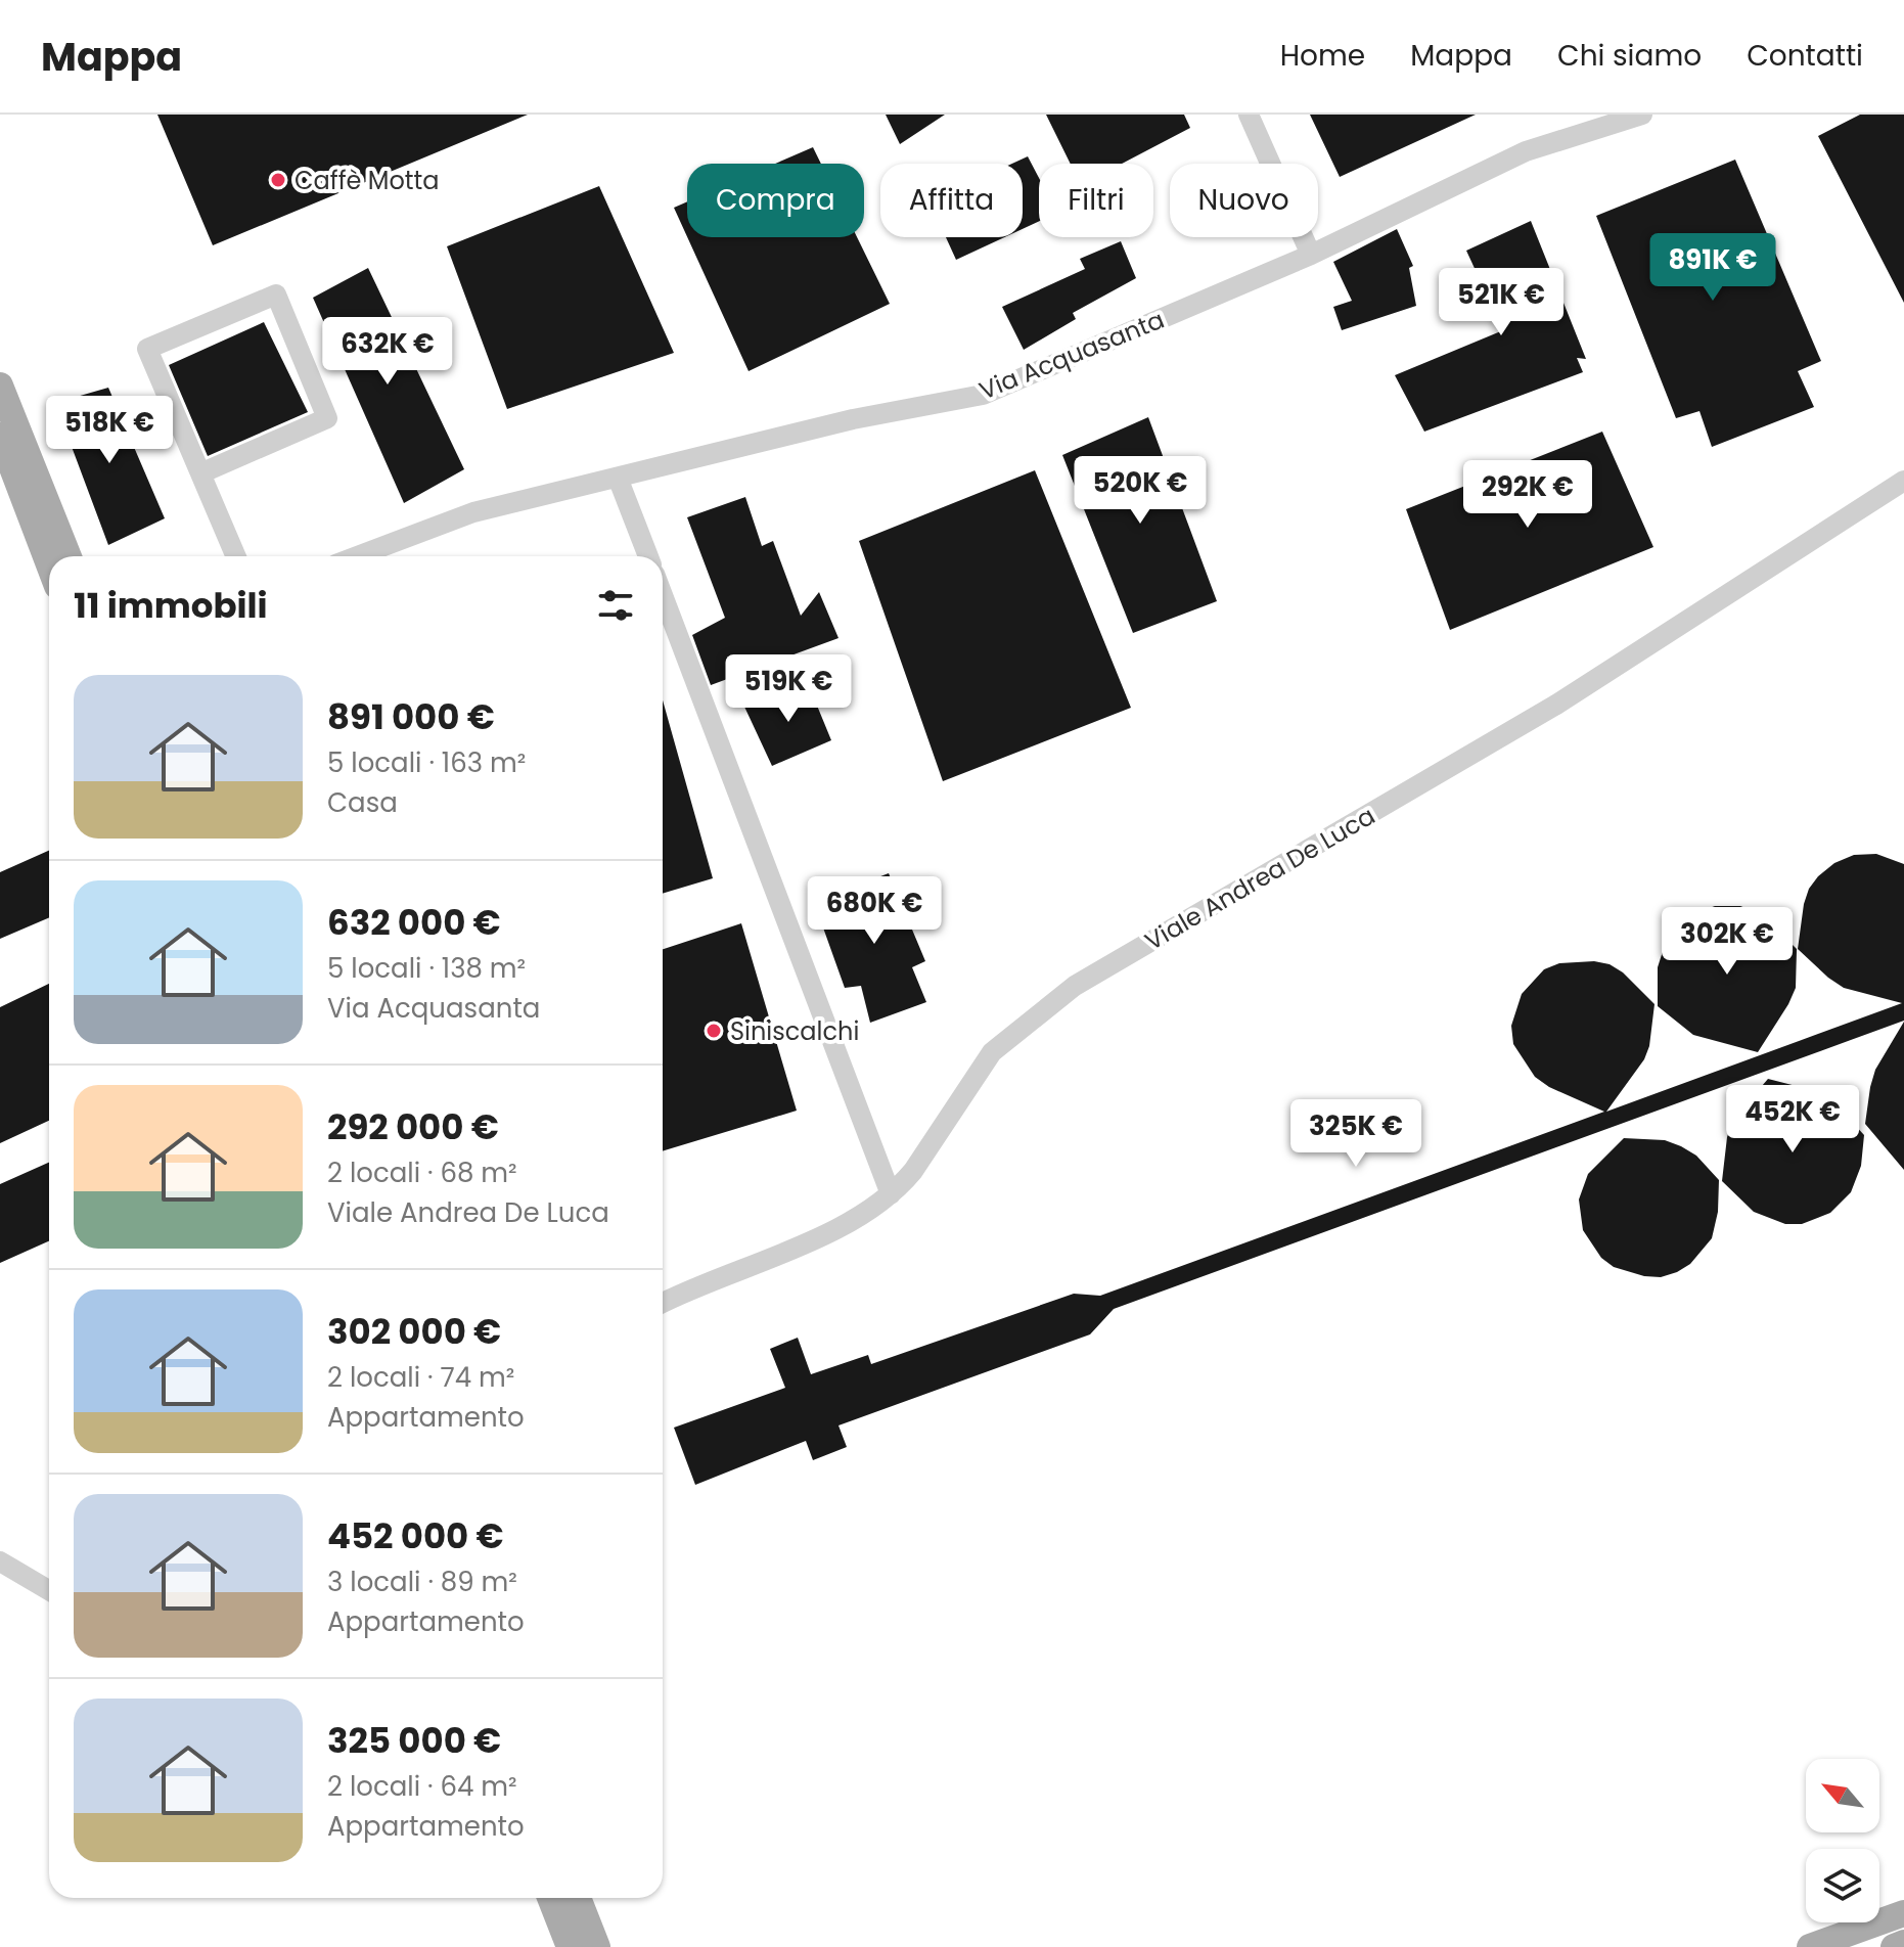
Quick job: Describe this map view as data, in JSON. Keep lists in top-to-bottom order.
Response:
{
  "streets": {
    "street": ["Via Acquasanta", "Viale Andrea De Luca"]
  },
  "places": ["Caffè Motta", "Siniscalchi"],
  "north": "top left",
  "page": {
    "header": "Mappa",
    "nav": [
      "Home",
      "Mappa",
      "Chi siamo",
      "Contatti"
    ],
    "chip": [
      "Compra",
      "Affitta",
      "Filtri",
      "Nuovo"
    ],
    "price": [
      "891K €",
      "521K €",
      "632K €",
      "518K €",
      "520K €",
      "292K €",
      "519K €",
      "680K €",
      "302K €",
      "452K €",
      "325K €"
    ],
    "heading": "11 immobili",
    "list": [
      {
        "name": "891 000 €",
        "note": "5 locali · 163 m² · Casa"
      },
      {
        "name": "632 000 €",
        "note": "5 locali · 138 m² · Via Acquasanta"
      },
      {
        "name": "292 000 €",
        "note": "2 locali · 68 m² · Viale Andrea De Luca"
      },
      {
        "name": "302 000 €",
        "note": "2 locali · 74 m² · Appartamento"
      },
      {
        "name": "452 000 €",
        "note": "3 locali · 89 m² · Appartamento"
      },
      {
        "name": "325 000 €",
        "note": "2 locali · 64 m² · Appartamento"
      }
    ]
  }
}
